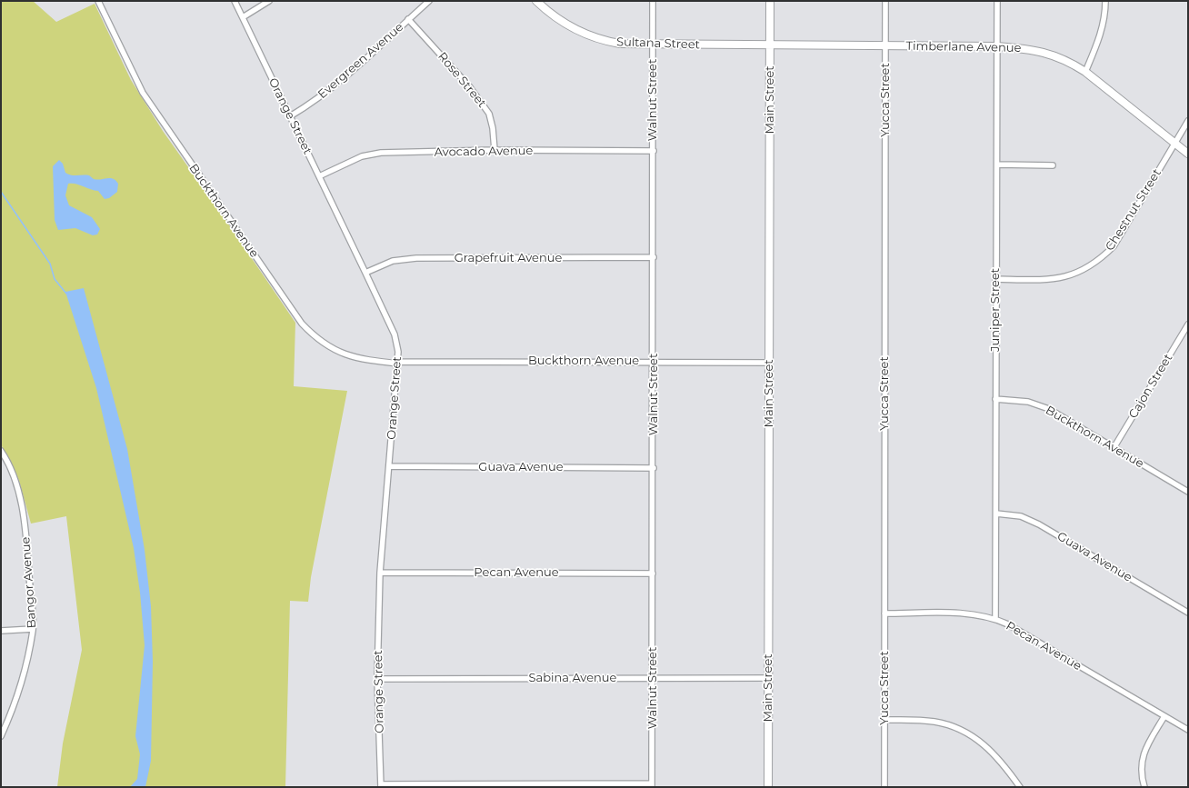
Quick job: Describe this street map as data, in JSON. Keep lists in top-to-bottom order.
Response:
{
  "streets": {
    "main road": ["Sultana Street", "Timberlane Avenue", "Main Street"],
    "street": [
      "Evergreen Avenue",
      "Rose Street",
      "Walnut Street",
      "Yucca Street",
      "Orange Street",
      "Avocado Avenue",
      "Chestnut Street",
      "Buckthorn Avenue",
      "Grapefruit Avenue",
      "Juniper Street",
      "Cajon Street",
      "Guava Avenue",
      "Pecan Avenue",
      "Bangor Avenue",
      "Sabina Avenue"
    ]
  },
  "crossings": [
    ["Sultana Street", "Timberlane Avenue"],
    ["Sultana Street", "Walnut Street"],
    ["Sultana Street", "Main Street"],
    ["Timberlane Avenue", "Main Street"],
    ["Timberlane Avenue", "Yucca Street"],
    ["Timberlane Avenue", "Chestnut Street"],
    ["Timberlane Avenue", "Juniper Street"],
    ["Evergreen Avenue", "Rose Street"],
    ["Evergreen Avenue", "Orange Street"],
    ["Rose Street", "Avocado Avenue"],
    ["Walnut Street", "Avocado Avenue"],
    ["Walnut Street", "Buckthorn Avenue"],
    ["Walnut Street", "Grapefruit Avenue"],
    ["Walnut Street", "Guava Avenue"],
    ["Walnut Street", "Pecan Avenue"],
    ["Walnut Street", "Sabina Avenue"],
    ["Main Street", "Buckthorn Avenue"],
    ["Main Street", "Sabina Avenue"],
    ["Yucca Street", "Pecan Avenue"],
    ["Orange Street", "Avocado Avenue"],
    ["Orange Street", "Buckthorn Avenue"],
    ["Orange Street", "Grapefruit Avenue"],
    ["Orange Street", "Guava Avenue"],
    ["Orange Street", "Pecan Avenue"],
    ["Orange Street", "Sabina Avenue"],
    ["Chestnut Street", "Juniper Street"],
    ["Buckthorn Avenue", "Juniper Street"],
    ["Buckthorn Avenue", "Cajon Street"],
    ["Juniper Street", "Guava Avenue"],
    ["Juniper Street", "Pecan Avenue"]
  ]
}
